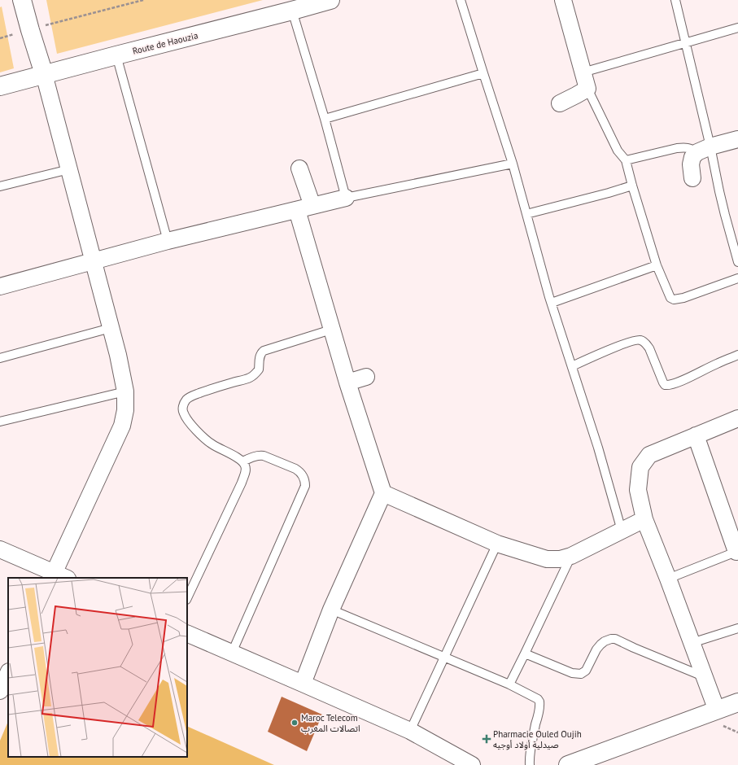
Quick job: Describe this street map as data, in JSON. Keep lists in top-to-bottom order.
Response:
{
  "streets": {
    "street": ["Route de Haouzia"]
  },
  "places": {
    "other": ["Maroc Telecom اتصالات المغرب"],
    "health": ["Pharmacie Ouled Oujih صيدلية أولاد أوجيه"]
  }
}
